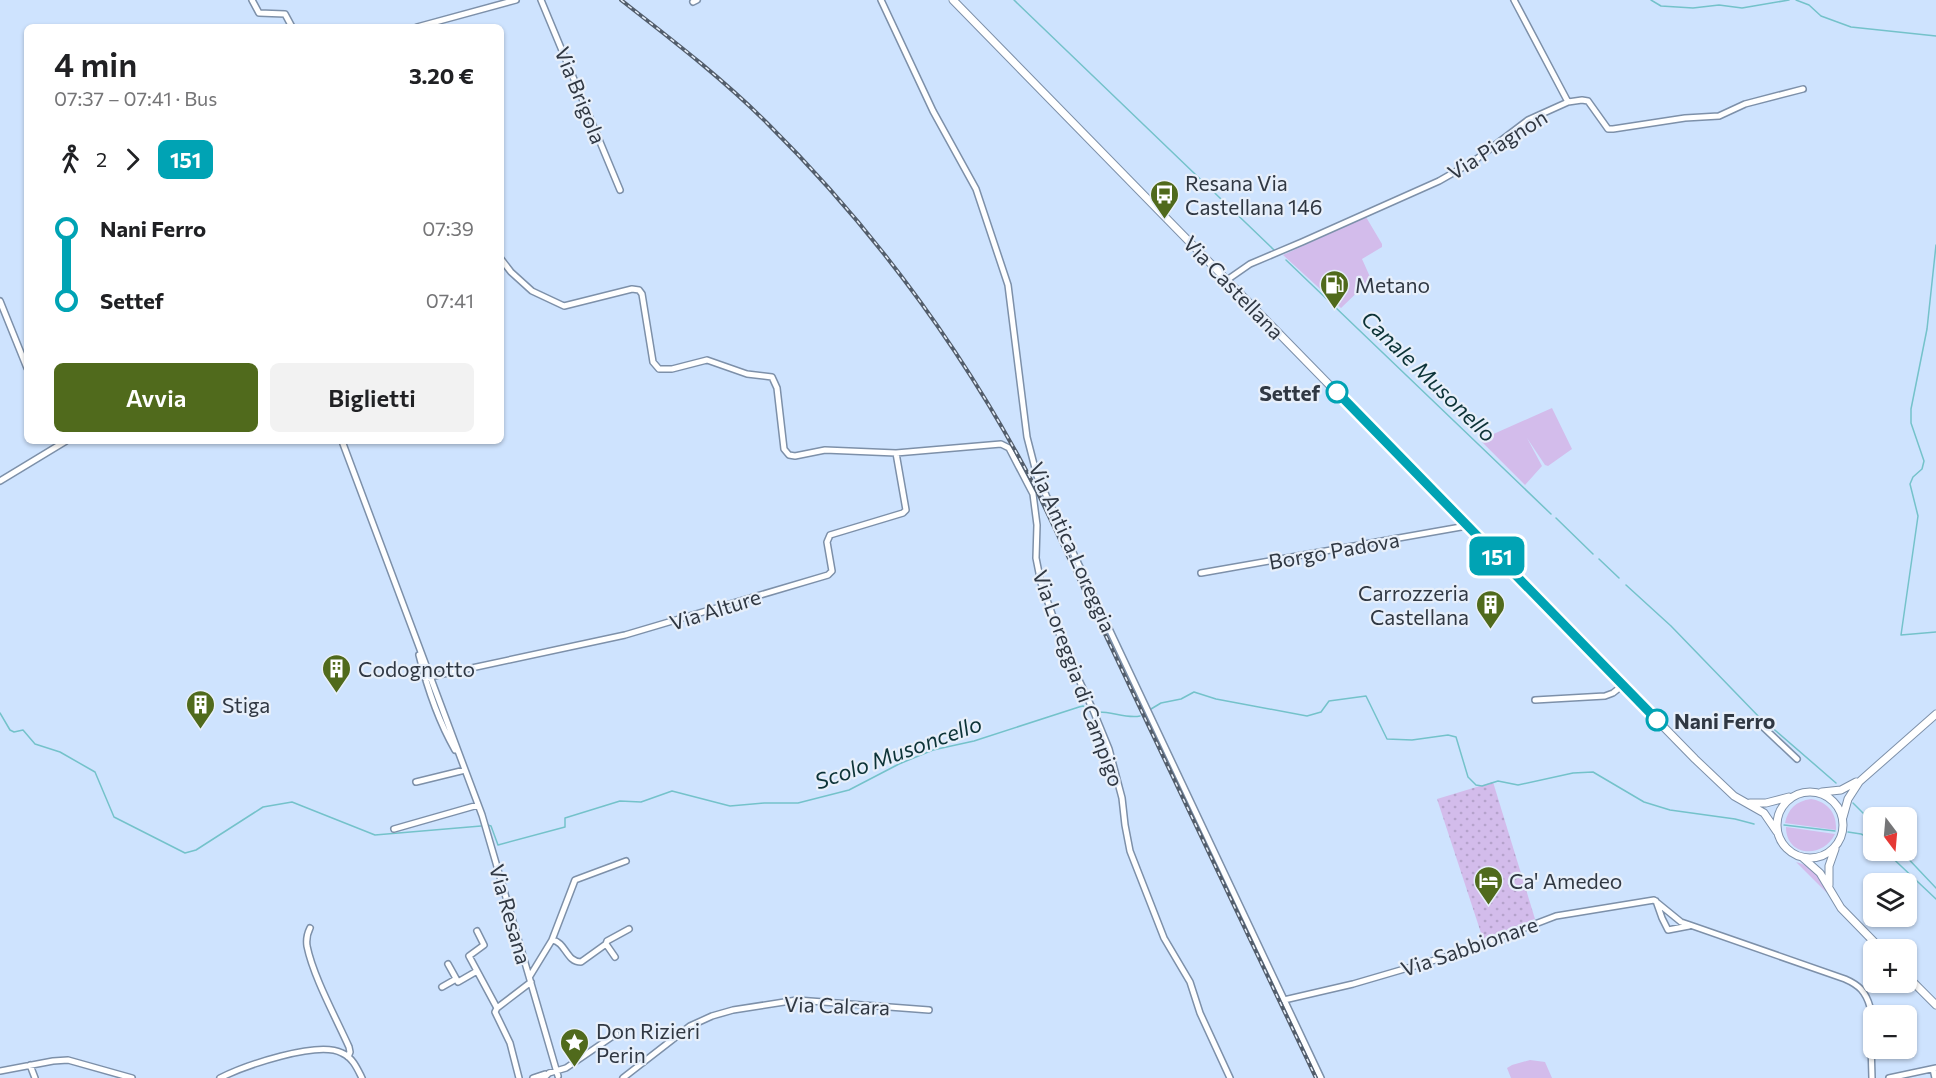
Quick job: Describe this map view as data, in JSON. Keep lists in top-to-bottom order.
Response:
{
  "streets": {
    "main road": ["Via Castellana"],
    "street": [
      "Via Brigola",
      "Via Piagnon",
      "Via Antica Loreggia",
      "Borgo Padova",
      "Via Alture",
      "Via Loreggia di Campigo",
      "Via Resana",
      "Via Sabbionare",
      "Via Calcara"
    ]
  },
  "crossings": [
    ["Via Piagnon", "Via Castellana"],
    ["Via Castellana", "Borgo Padova"],
    ["Via Antica Loreggia", "Via Sabbionare"],
    ["Via Alture", "Via Loreggia di Campigo"],
    ["Via Alture", "Via Resana"]
  ],
  "water": ["Canale Musonello", "Scolo Musoncello"],
  "places": {
    "bus stop": ["Resana Via Castellana 146"],
    "fuel station": ["Metano"],
    "other": ["Settef", "Nani Ferro"],
    "building": ["Carrozzeria Castellana", "Codognotto", "Stiga"],
    "hotel": ["Ca' Amedeo"],
    "place": ["Don Rizieri Perin"]
  },
  "lines": ["bus line 151"],
  "north": "bottom",
  "page": {
    "on_map": "151",
    "heading": ["4 min", "07:37 – 07:41 · Bus", "3.20 €"],
    "legs": ["2", "151"],
    "list": [
      {
        "name": "Nani Ferro",
        "value": "07:39"
      },
      {
        "name": "Settef",
        "value": "07:41"
      }
    ],
    "buttons": ["Avvia", "Biglietti"],
    "map_buttons": ["+", "−"]
  }
}
